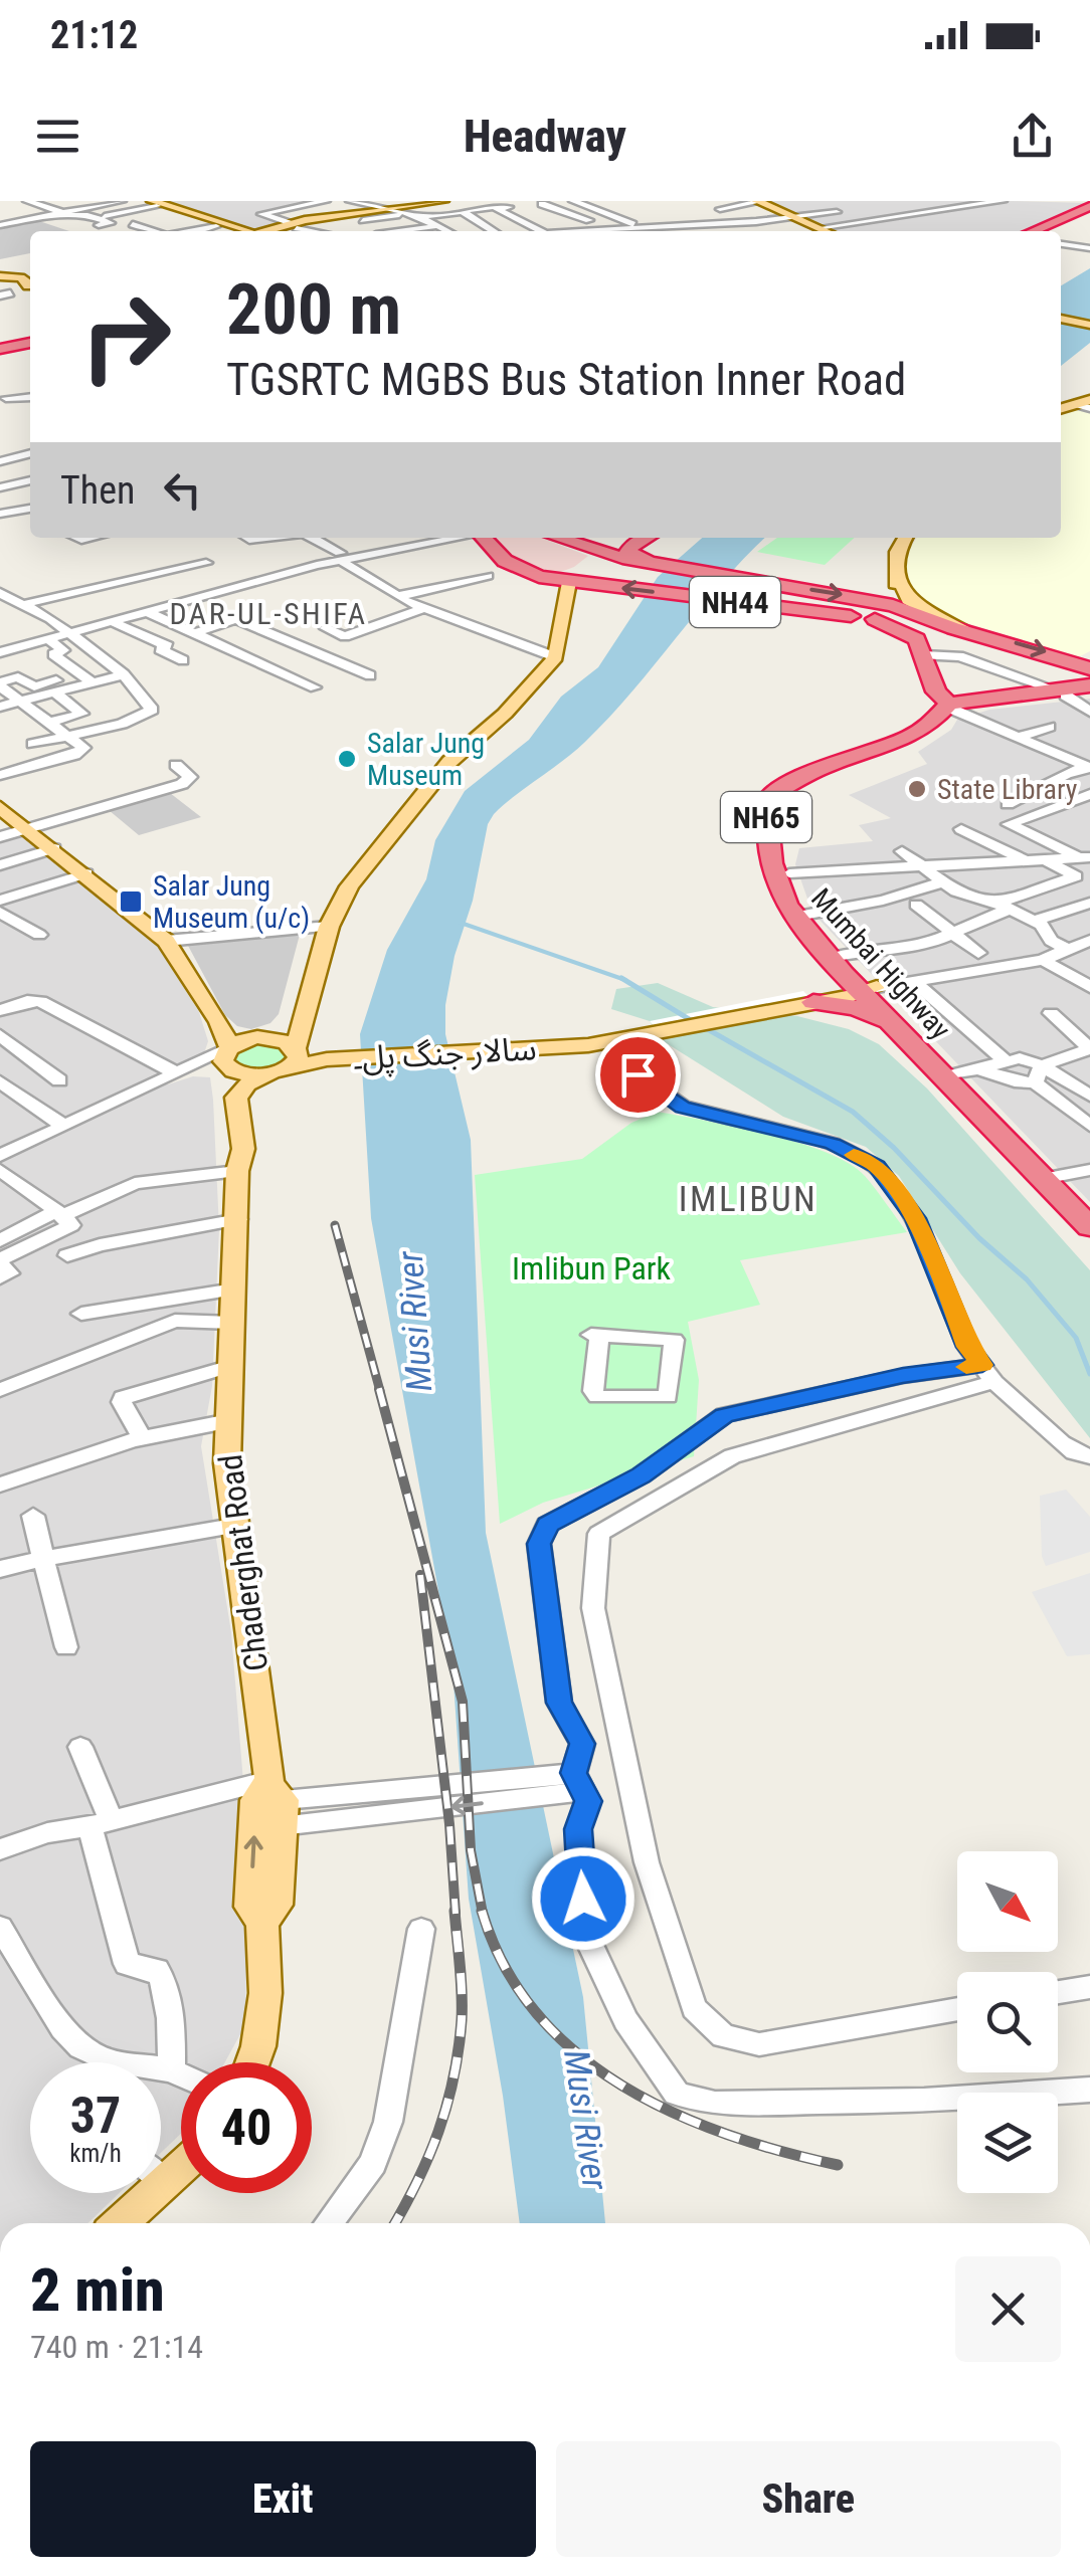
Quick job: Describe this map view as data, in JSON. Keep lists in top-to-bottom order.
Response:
{
  "streets": {
    "highway": ["NH44", "NH65", "Mumbai Highway"],
    "main road": ["سالار جنگ پل۔", "Chaderghat Road"]
  },
  "crossings": [
    ["سالار جنگ پل۔", "Chaderghat Road"]
  ],
  "districts": ["DAR-UL-SHIFA", "IMLIBUN"],
  "water": ["Musi River"],
  "parks": ["Imlibun Park"],
  "places": {
    "other": ["Salar Jung Museum", "State Library"],
    "transit": ["Salar Jung Museum (u/c)"]
  },
  "north": "bottom right",
  "page": {
    "status": "21:12",
    "header": "Headway",
    "turn": ["200 m", "TGSRTC MGBS Bus Station Inner Road"],
    "then": "Then",
    "speed": "37 km/h",
    "limit": "40",
    "heading": ["2 min", "740 m · 21:14"],
    "buttons": ["Exit", "Share"]
  }
}
